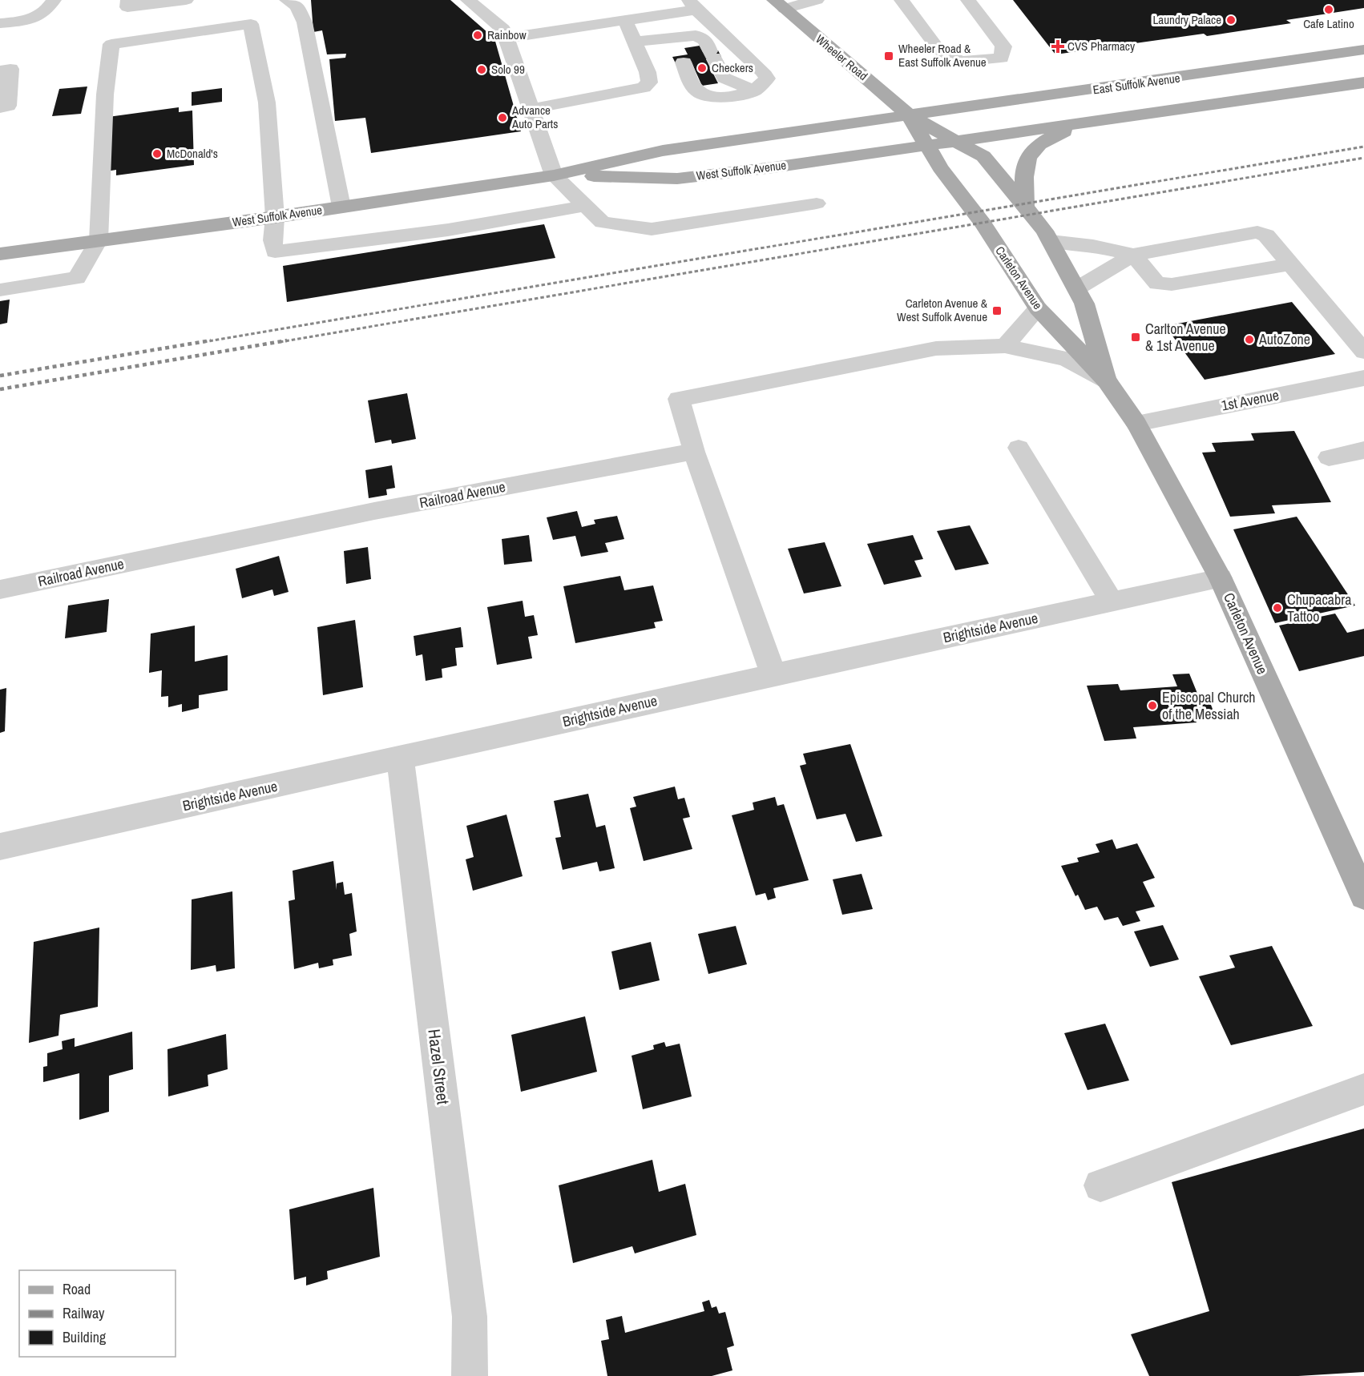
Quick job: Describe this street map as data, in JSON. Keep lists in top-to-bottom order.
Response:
{
  "streets": {
    "main road": [
      "Wheeler Road",
      "East Suffolk Avenue",
      "West Suffolk Avenue",
      "Carleton Avenue"
    ],
    "street": [
      "1st Avenue",
      "Railroad Avenue",
      "Brightside Avenue",
      "Hazel Street"
    ]
  },
  "crossings": [
    ["Wheeler Road", "East Suffolk Avenue"],
    ["Wheeler Road", "West Suffolk Avenue"],
    ["Wheeler Road", "Carleton Avenue"],
    ["East Suffolk Avenue", "West Suffolk Avenue"],
    ["Carleton Avenue", "1st Avenue"],
    ["Carleton Avenue", "Brightside Avenue"],
    ["Brightside Avenue", "Hazel Street"]
  ],
  "places": {
    "other": [
      "Cafe Latino",
      "Laundry Palace",
      "Rainbow",
      "Checkers",
      "Solo 99",
      "Advance Auto Parts",
      "McDonald's",
      "AutoZone",
      "Chupacabra Tattoo",
      "Episcopal Church of the Messiah"
    ],
    "health": ["CVS Pharmacy"],
    "transit": ["Wheeler Road & East Suffolk Avenue", "Carleton Avenue & West Suffolk Avenue", "Carlton Avenue & 1st Avenue"]
  },
  "legend": ["Road", "Railway", "Building"]
}
